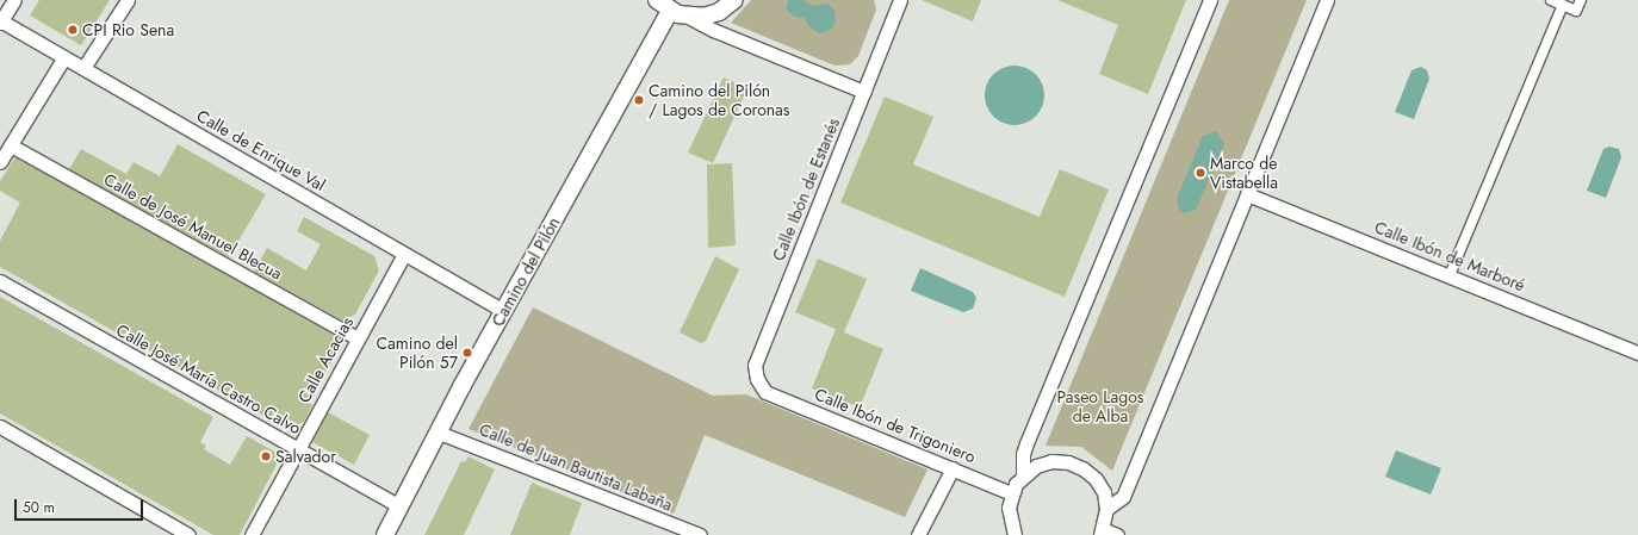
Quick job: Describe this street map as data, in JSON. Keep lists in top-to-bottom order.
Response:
{
  "streets": {
    "street": [
      "Calle de Enrique Val",
      "Calle Ibón de Estanés",
      "Calle de José Manuel Blecua",
      "Calle Ibón de Marboré",
      "Camino del Pilón",
      "Calle Acacias",
      "Calle José María Castro Calvo",
      "Calle Ibón de Trigoniero",
      "Calle de Juan Bautista Labaña"
    ]
  },
  "crossings": [
    ["Calle de Enrique Val", "Camino del Pilón"],
    ["Calle de Enrique Val", "Calle Acacias"],
    ["Calle Ibón de Estanés", "Calle Ibón de Trigoniero"],
    ["Calle de José Manuel Blecua", "Calle Acacias"],
    ["Camino del Pilón", "Calle José María Castro Calvo"],
    ["Camino del Pilón", "Calle de Juan Bautista Labaña"],
    ["Calle Acacias", "Calle José María Castro Calvo"]
  ],
  "parks": ["Paseo Lagos de Alba"],
  "places": [
    "CPI Rio Sena",
    "Camino del Pilón / Lagos de Coronas",
    "Marco de Vistabella",
    "Camino del Pilón 57",
    "Salvador"
  ],
  "scale_bar": "50 m"
}
